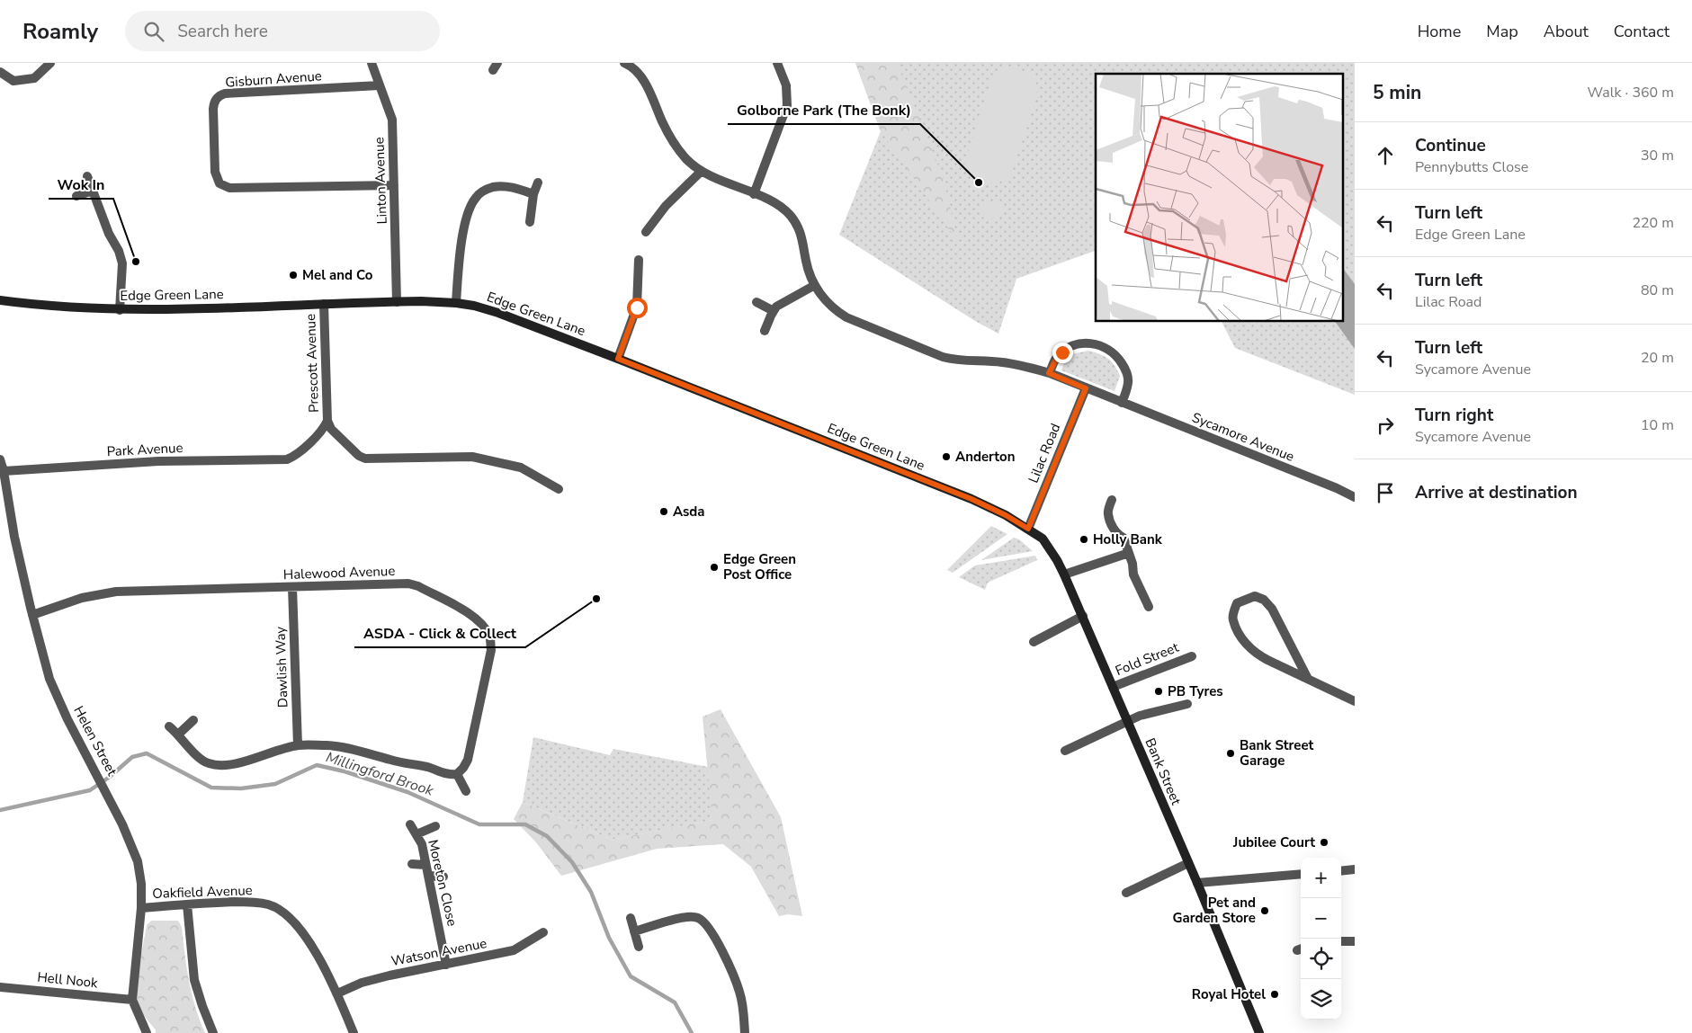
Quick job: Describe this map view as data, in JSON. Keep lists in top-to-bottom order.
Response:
{
  "streets": {
    "street": [
      "Gisburn Avenue",
      "Linton Avenue",
      "Edge Green Lane",
      "Prescott Avenue",
      "Sycamore Avenue",
      "Park Avenue",
      "Lilac Road",
      "Halewood Avenue",
      "Fold Street",
      "Dawlish Way",
      "Helen Street",
      "Bank Street",
      "Moreton Close",
      "Oakfield Avenue",
      "Watson Avenue",
      "Hell Nook"
    ]
  },
  "crossings": [
    ["Gisburn Avenue", "Linton Avenue"],
    ["Linton Avenue", "Edge Green Lane"],
    ["Edge Green Lane", "Prescott Avenue"],
    ["Edge Green Lane", "Lilac Road"],
    ["Edge Green Lane", "Bank Street"],
    ["Prescott Avenue", "Park Avenue"],
    ["Sycamore Avenue", "Lilac Road"],
    ["Park Avenue", "Helen Street"],
    ["Lilac Road", "Bank Street"],
    ["Halewood Avenue", "Dawlish Way"],
    ["Halewood Avenue", "Helen Street"],
    ["Fold Street", "Bank Street"],
    ["Helen Street", "Oakfield Avenue"],
    ["Helen Street", "Hell Nook"],
    ["Moreton Close", "Watson Avenue"],
    ["Oakfield Avenue", "Watson Avenue"]
  ],
  "water": ["Millingford Brook"],
  "places": [
    "Golborne Park (The Bonk)",
    "Wok In",
    "Mel and Co",
    "Anderton",
    "Asda",
    "Holly Bank",
    "Edge Green Post Office",
    "ASDA - Click & Collect",
    "PB Tyres",
    "Bank Street Garage",
    "Jubilee Court",
    "Pet and Garden Store",
    "Royal Hotel"
  ],
  "page": {
    "header": "Roamly",
    "search": "Search here",
    "nav": [
      "Home",
      "Map",
      "About",
      "Contact"
    ],
    "heading": ["5 min", "Walk · 360 m"],
    "list": [
      ["Continue", "Pennybutts Close", "30 m"],
      ["Turn left", "Edge Green Lane", "220 m"],
      ["Turn left", "Lilac Road", "80 m"],
      ["Turn left", "Sycamore Avenue", "20 m"],
      ["Turn right", "Sycamore Avenue", "10 m"],
      "Arrive at destination"
    ],
    "map_buttons": ["+", "−"]
  }
}
